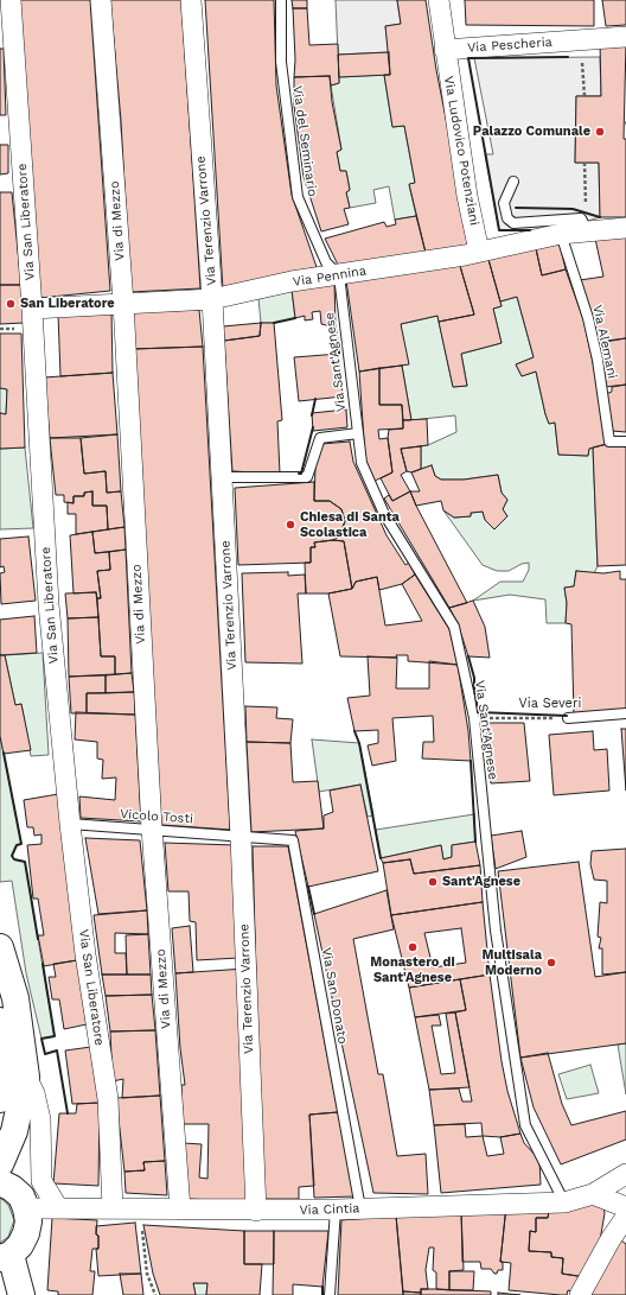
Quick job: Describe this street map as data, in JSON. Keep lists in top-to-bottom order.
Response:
{
  "streets": {
    "street": [
      "Via Pescheria",
      "Via Ludovico Potenziani",
      "Via di Mezzo",
      "Via Terenzio Varrone",
      "Via San Liberatore",
      "Via Pennina",
      "Via Cintia"
    ],
    "lane": [
      "Via del Seminario",
      "Via Alemani",
      "Via Sant'Agnese",
      "Via Severi",
      "Vicolo Tosti",
      "Via San Donato"
    ]
  },
  "crossings": [
    ["Via Pescheria", "Via Ludovico Potenziani"],
    ["Via del Seminario", "Via Pennina"],
    ["Via del Seminario", "Via Sant'Agnese"],
    ["Via Ludovico Potenziani", "Via Pennina"],
    ["Via di Mezzo", "Via Pennina"],
    ["Via di Mezzo", "Vicolo Tosti"],
    ["Via di Mezzo", "Via Cintia"],
    ["Via Terenzio Varrone", "Via Pennina"],
    ["Via Terenzio Varrone", "Vicolo Tosti"],
    ["Via Terenzio Varrone", "Via San Donato"],
    ["Via Terenzio Varrone", "Via Cintia"],
    ["Via San Liberatore", "Via Pennina"],
    ["Via San Liberatore", "Vicolo Tosti"],
    ["Via San Liberatore", "Via Cintia"],
    ["Via Pennina", "Via Alemani"],
    ["Via Pennina", "Via Sant'Agnese"],
    ["Via Sant'Agnese", "Via Severi"],
    ["Via Sant'Agnese", "Via Cintia"],
    ["Vicolo Tosti", "Via San Donato"],
    ["Via San Donato", "Via Cintia"]
  ],
  "places": [
    "Palazzo Comunale",
    "San Liberatore",
    "Chiesa di Santa Scolastica",
    "Sant'Agnese",
    "Monastero di Sant'Agnese",
    "Multisala Moderno"
  ]
}
